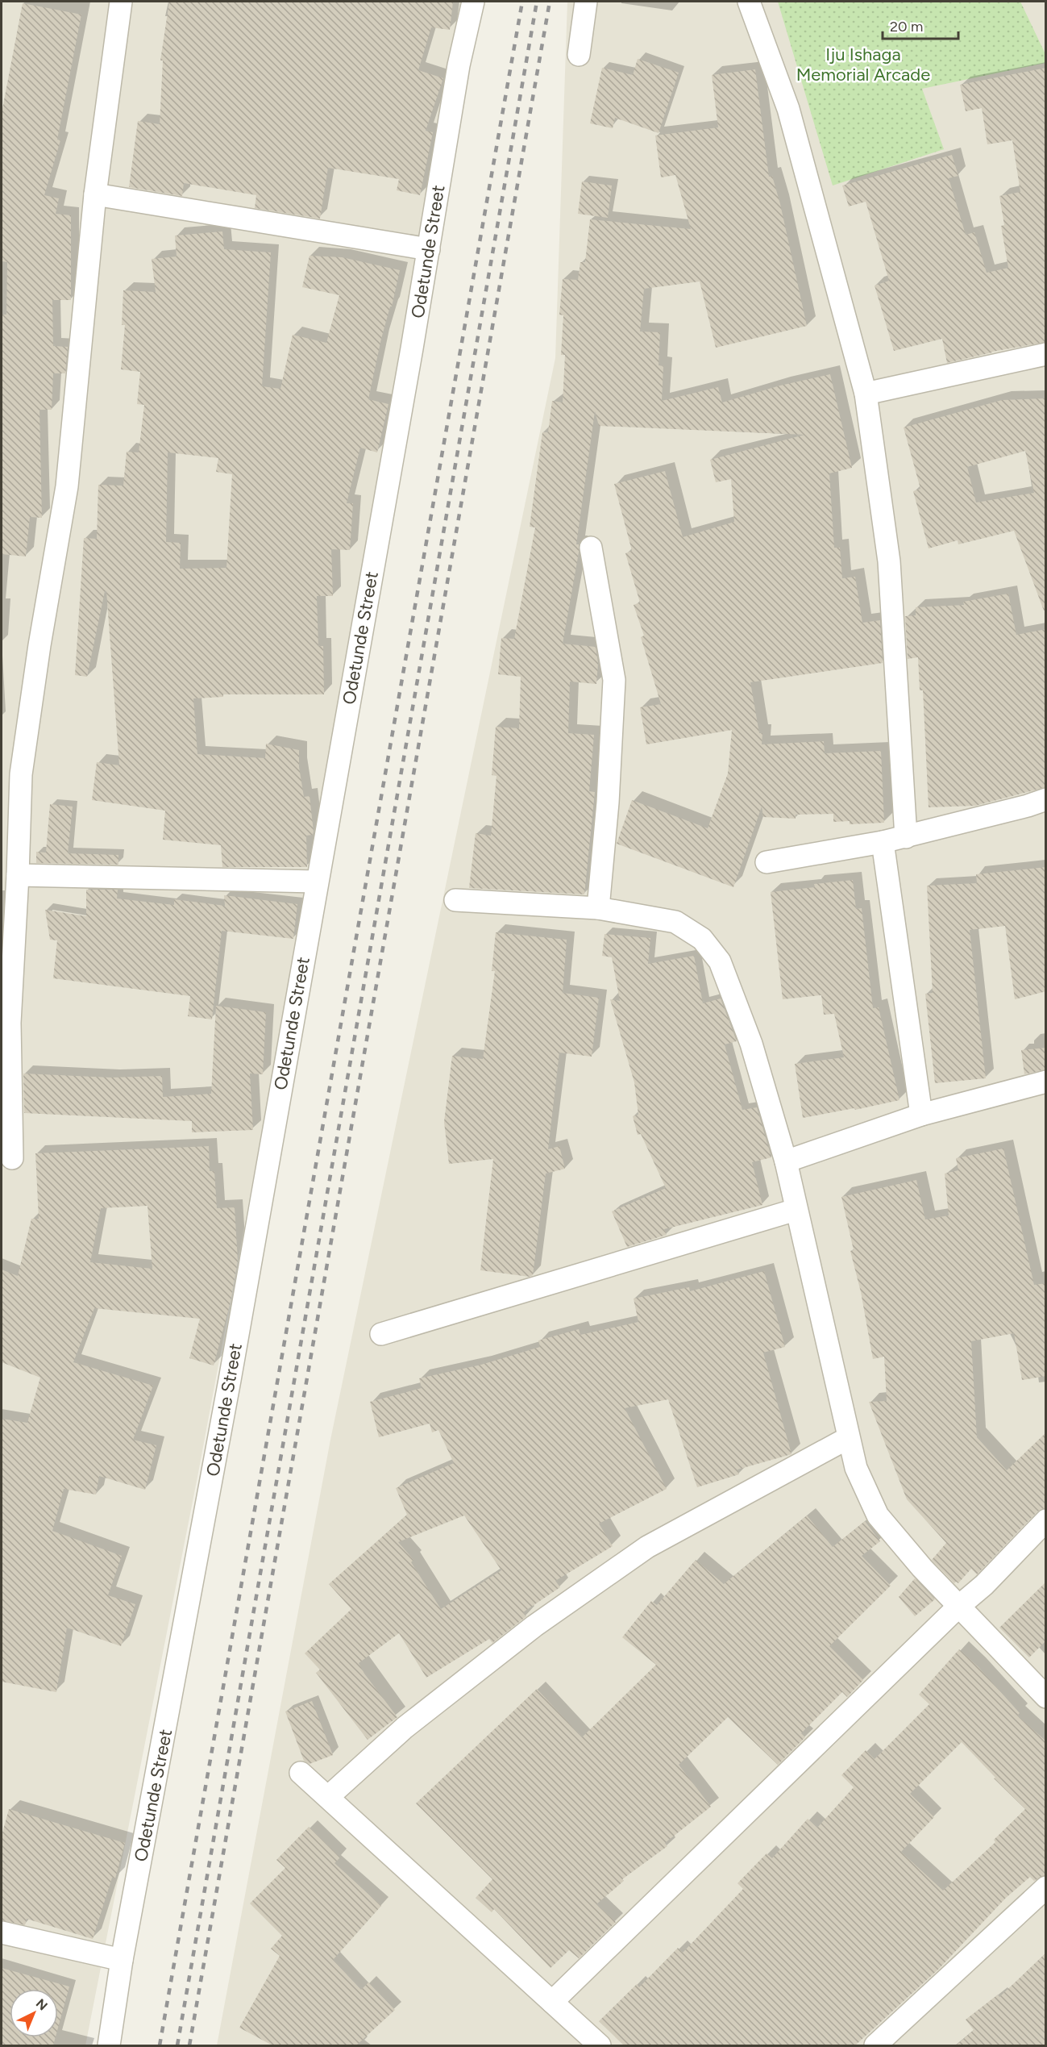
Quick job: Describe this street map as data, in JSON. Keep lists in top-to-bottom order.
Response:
{
  "streets": {
    "street": ["Odetunde Street"]
  },
  "parks": ["Iju Ishaga Memorial Arcade"],
  "scale_bar": "20 m",
  "north": "top right"
}
